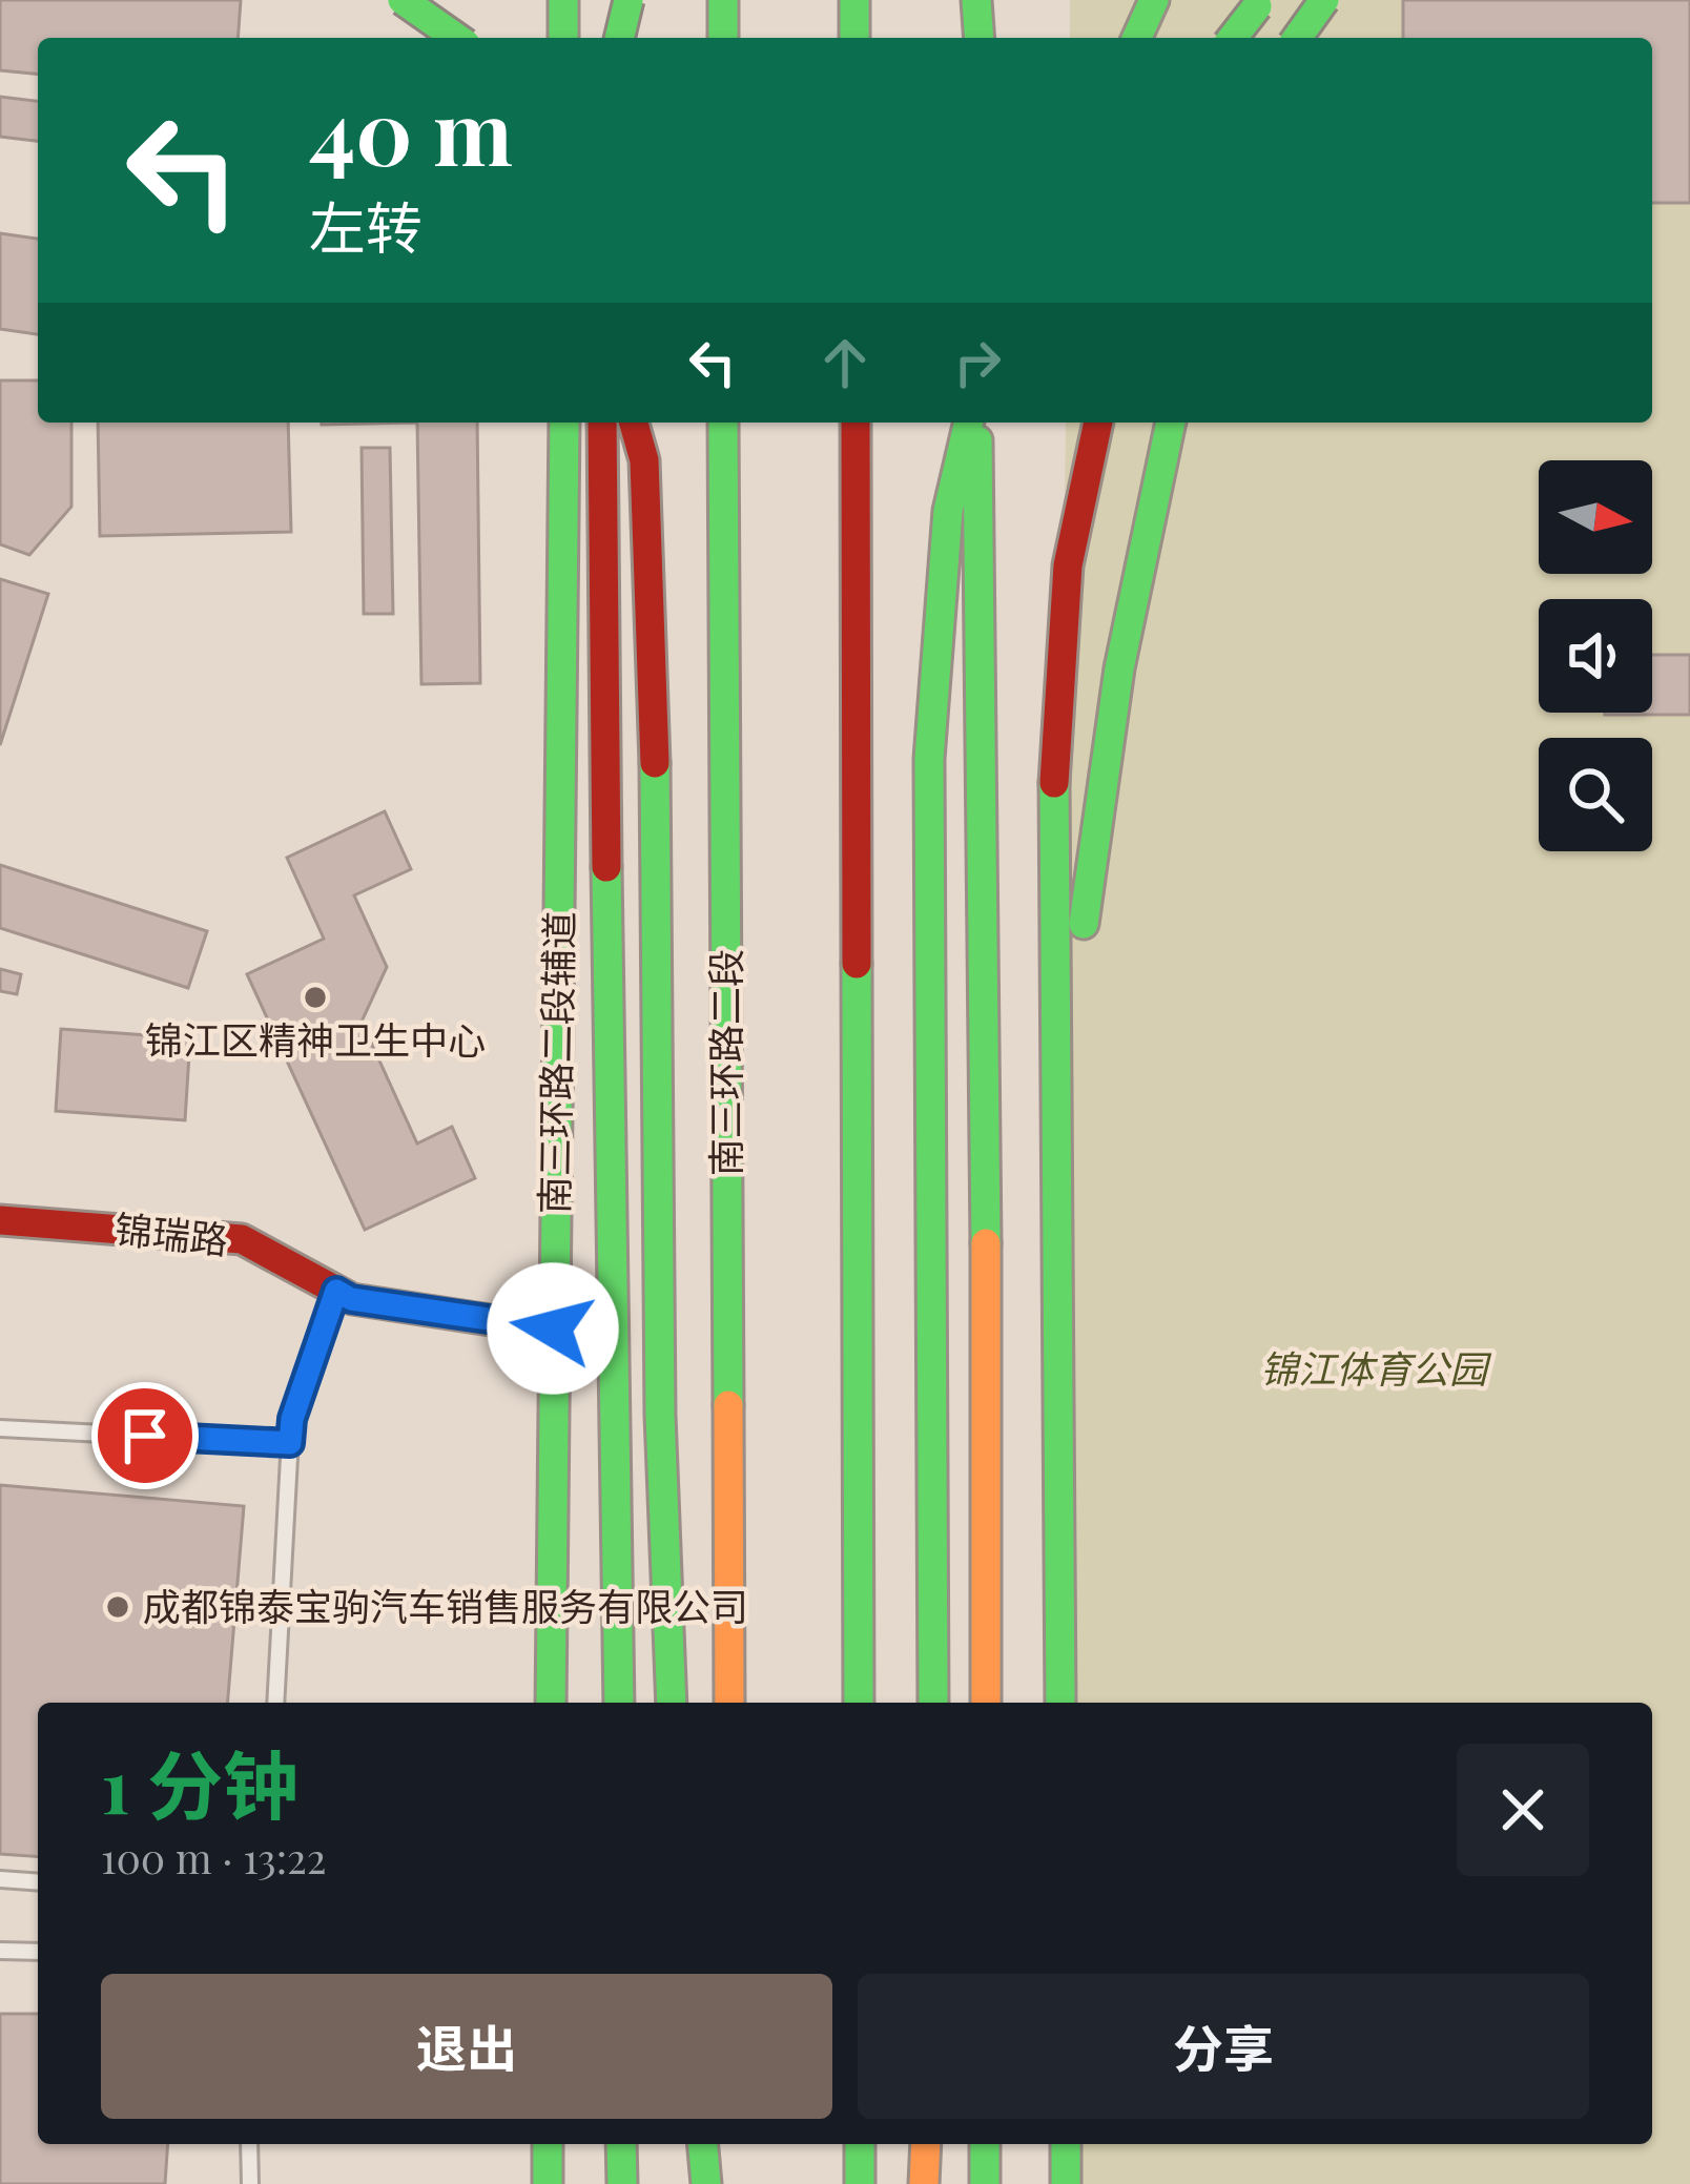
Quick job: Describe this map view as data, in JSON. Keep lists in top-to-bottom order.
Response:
{
  "streets": {
    "main road": ["南三环路二段辅道", "南三环路二段", "锦瑞路"]
  },
  "crossings": [
    ["南三环路二段辅道", "锦瑞路"]
  ],
  "parks": ["锦江体育公园"],
  "places": ["锦江区精神卫生中心", "成都锦泰宝驹汽车销售服务有限公司"],
  "north": "right",
  "page": {
    "turn": ["40 m", "左转"],
    "heading": ["1 分钟", "100 m · 13:22"],
    "buttons": ["退出", "分享"]
  }
}
